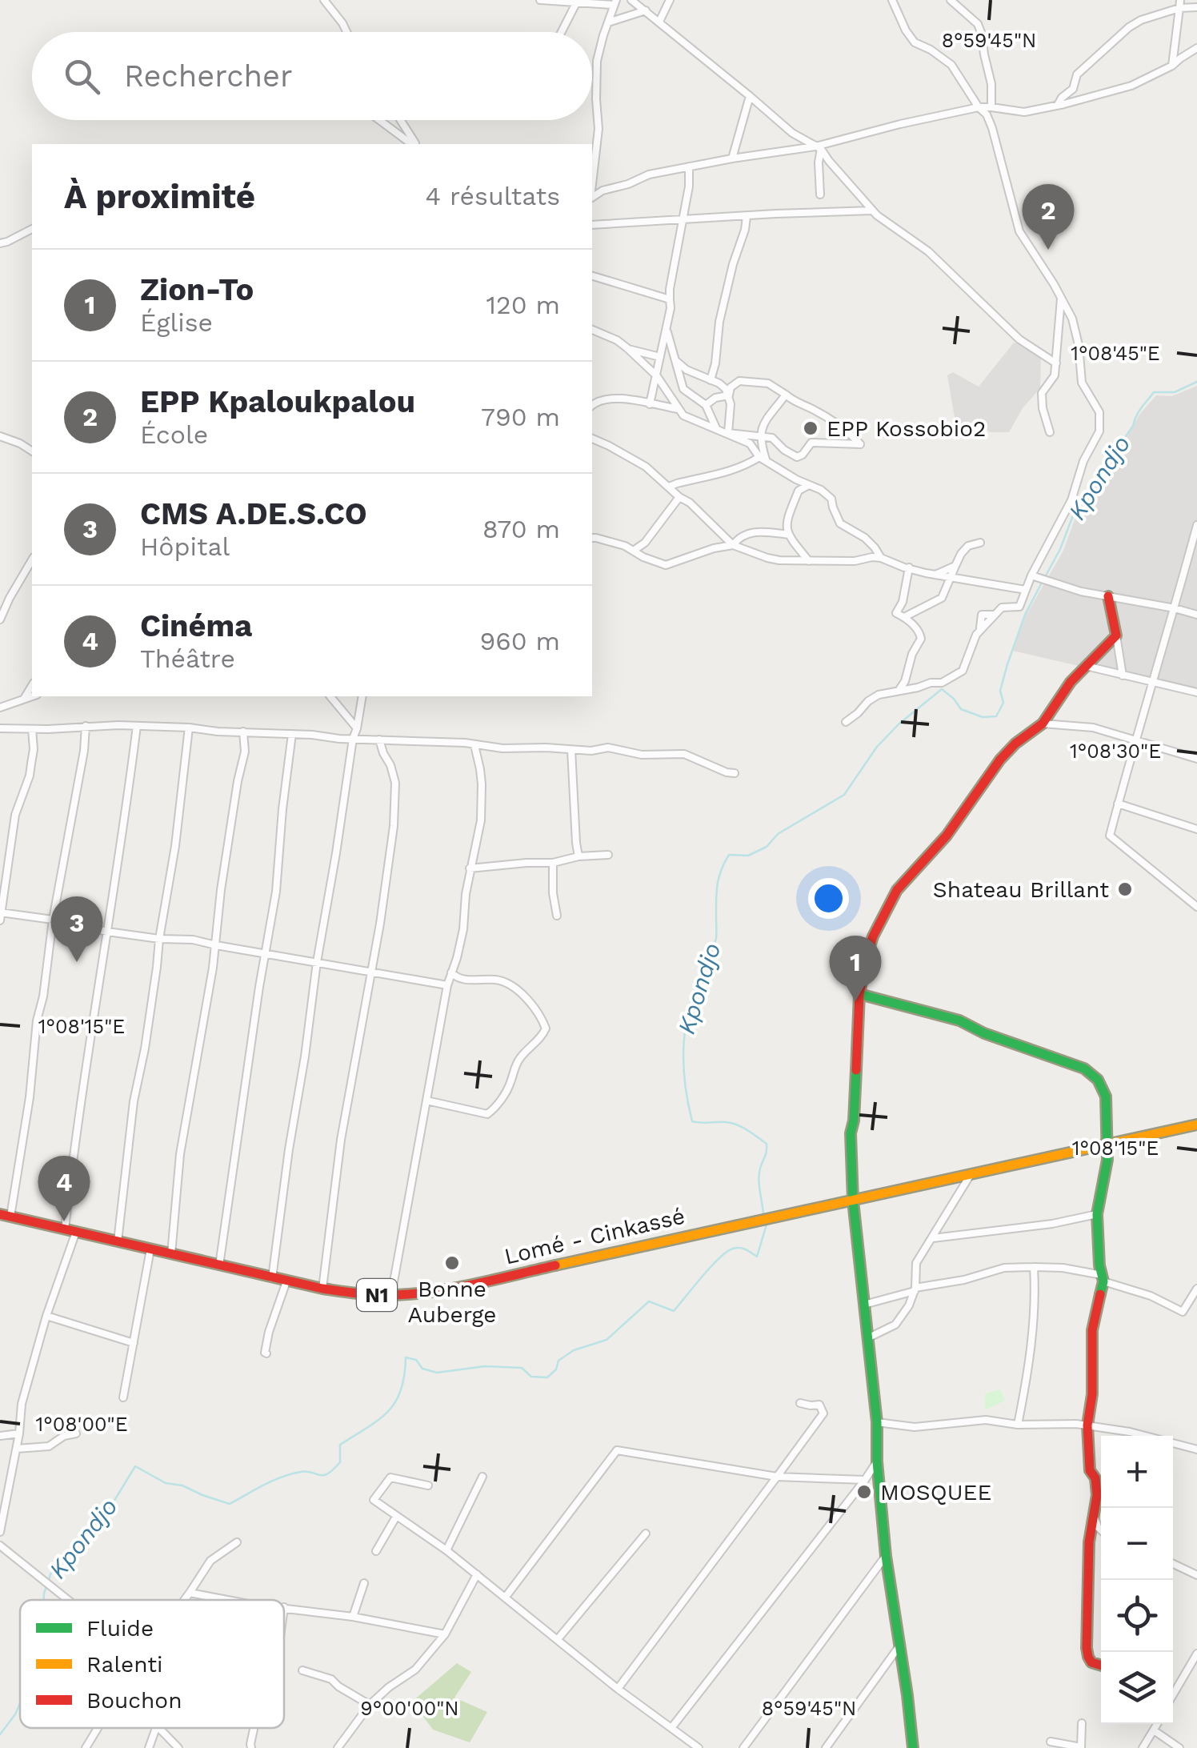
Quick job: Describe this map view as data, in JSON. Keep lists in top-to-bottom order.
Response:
{
  "streets": {
    "main road": ["Lomé - Cinkassé", "N1"]
  },
  "water": ["Kpondjo"],
  "places": [
    "EPP Kossobio2",
    "Shateau Brillant",
    "Bonne Auberge",
    "MOSQUEE"
  ],
  "legend": ["Fluide", "Ralenti", "Bouchon"],
  "page": {
    "search": "Rechercher",
    "heading": ["À proximité", "4 résultats"],
    "pins": [
      "2",
      "3",
      "1",
      "4"
    ],
    "list": [
      {
        "mark": "1",
        "name": "Zion-To",
        "note": "Église",
        "value": "120 m"
      },
      {
        "mark": "2",
        "name": "EPP Kpaloukpalou",
        "note": "École",
        "value": "790 m"
      },
      {
        "mark": "3",
        "name": "CMS A.DE.S.CO",
        "note": "Hôpital",
        "value": "870 m"
      },
      {
        "mark": "4",
        "name": "Cinéma",
        "note": "Théâtre",
        "value": "960 m"
      }
    ],
    "map_buttons": ["+", "−"]
  },
  "coordinates": [
    "8°59'45\"N",
    "1°08'45\"E",
    "1°08'30\"E",
    "1°08'15\"E",
    "1°08'00\"E",
    "9°00'00\"N"
  ]
}
